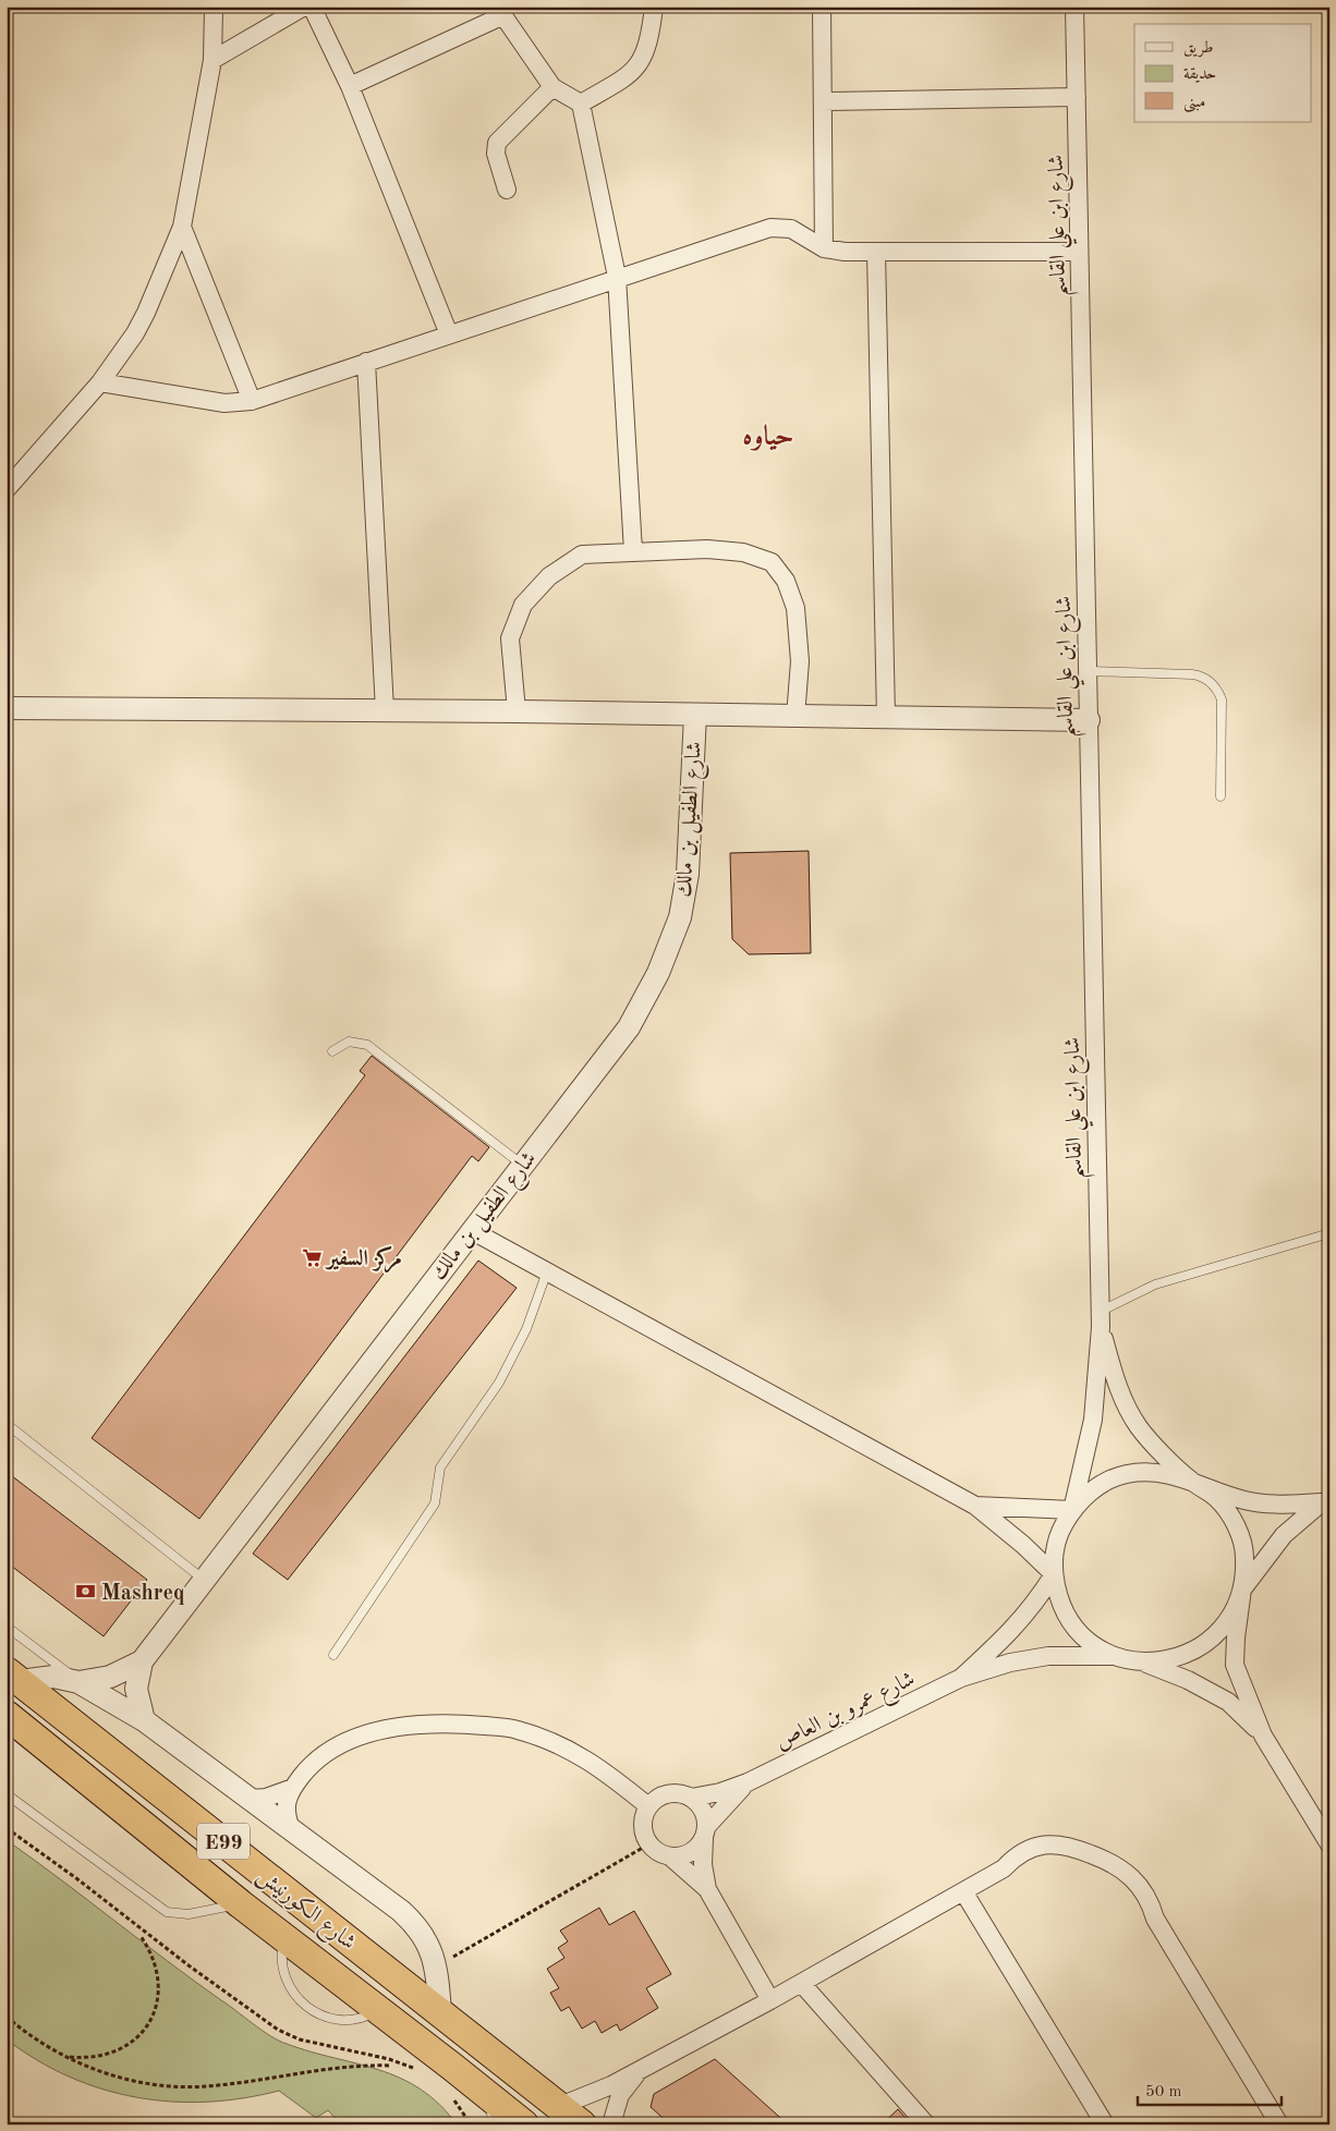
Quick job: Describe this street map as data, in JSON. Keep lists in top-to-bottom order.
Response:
{
  "streets": {
    "highway": ["E99", "شارع الكورنيش"],
    "street": ["شارع ابن علي القاسم", "شارع الطفيل بن مالك", "شارع عمرو بن العاص"]
  },
  "crossings": [
    ["شارع ابن علي القاسم", "شارع عمرو بن العاص"]
  ],
  "districts": ["حياوه"],
  "places": {
    "supermarket": ["مركز السفير"],
    "bank": ["Mashreq"]
  },
  "legend": ["طريق", "حديقة", "مبنى"],
  "scale_bar": "50 m"
}
